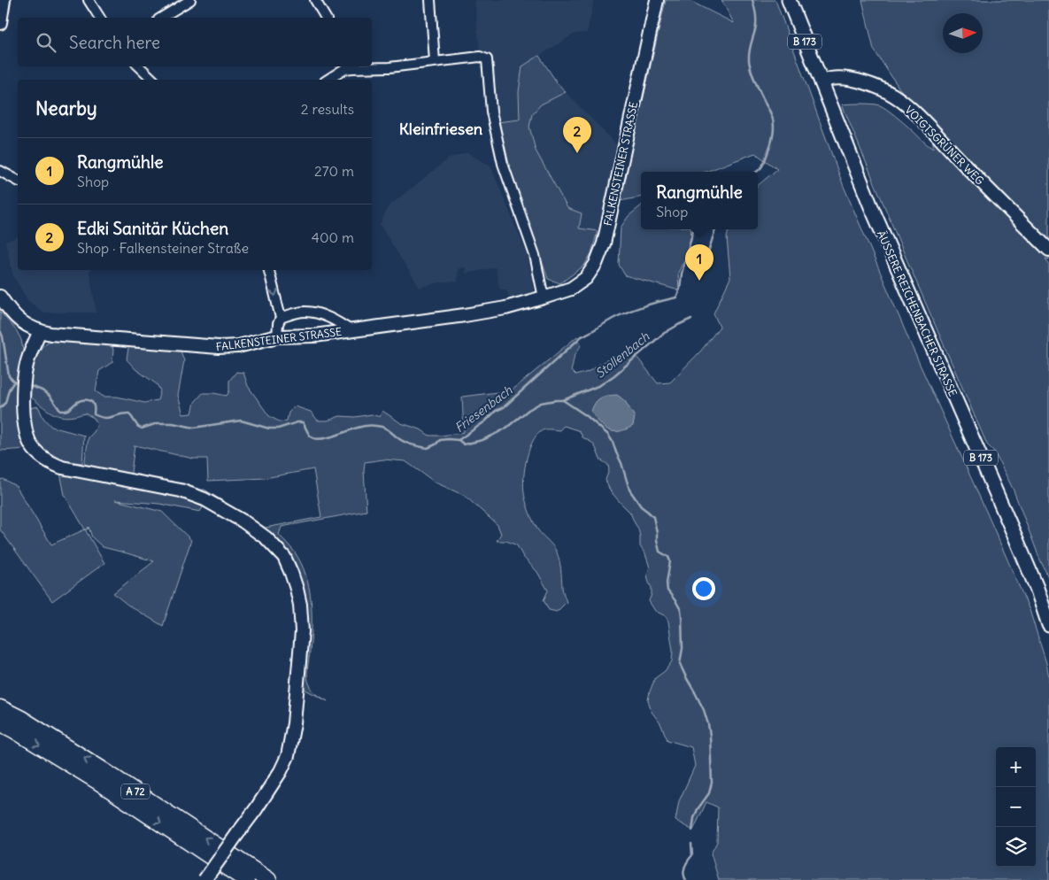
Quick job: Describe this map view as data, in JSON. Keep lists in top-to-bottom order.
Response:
{
  "streets": {
    "highway": ["A 72"],
    "main road": [
      "B 173",
      "VOIGTSGRÜNER WEG",
      "FALKENSTEINER STRASSE",
      "ÄUSSERE REICHENBACHER STRASSE"
    ]
  },
  "crossings": [
    ["VOIGTSGRÜNER WEG", "ÄUSSERE REICHENBACHER STRASSE"]
  ],
  "districts": ["Kleinfriesen"],
  "water": ["Stollenbach", "Friesenbach"],
  "north": "right",
  "page": {
    "search": "Search here",
    "heading": ["Nearby", "2 results"],
    "pins": ["2", "1"],
    "list": [
      {
        "mark": "1",
        "name": "Rangmühle",
        "note": "Shop",
        "value": "270 m"
      },
      {
        "mark": "2",
        "name": "Edki Sanitär Küchen",
        "note": "Shop · Falkensteiner Straße",
        "value": "400 m"
      }
    ],
    "popup": ["Rangmühle", "Shop"],
    "map_buttons": ["+", "−"]
  }
}
